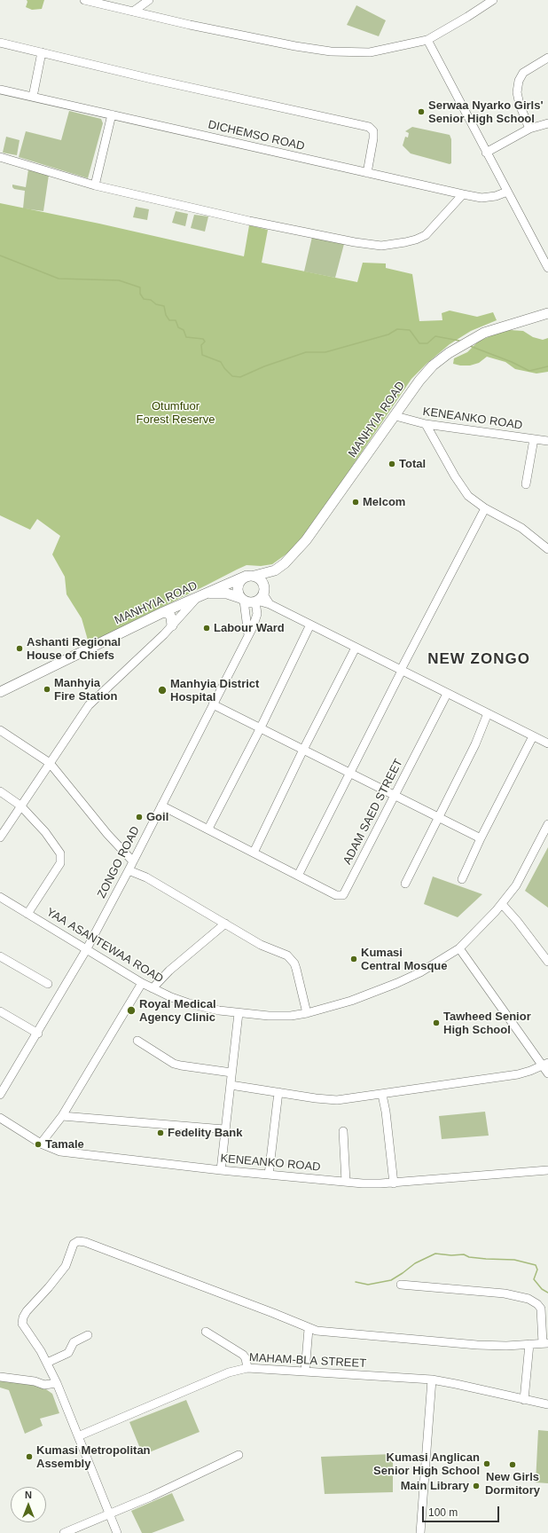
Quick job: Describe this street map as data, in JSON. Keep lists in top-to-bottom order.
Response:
{
  "streets": {
    "main road": ["MANHYIA ROAD"],
    "street": [
      "DICHEMSO ROAD",
      "KENEANKO ROAD",
      "ADAM SAED STREET",
      "ZONGO ROAD",
      "YAA ASANTEWAA ROAD",
      "MAHAM-BLA STREET"
    ]
  },
  "crossings": [
    ["KENEANKO ROAD", "MANHYIA ROAD"],
    ["MANHYIA ROAD", "ZONGO ROAD"],
    ["ZONGO ROAD", "YAA ASANTEWAA ROAD"]
  ],
  "districts": ["NEW ZONGO"],
  "parks": ["Otumfuor Forest Reserve"],
  "places": [
    "Serwaa Nyarko Girls' Senior High School",
    "Total",
    "Melcom",
    "Labour Ward",
    "Ashanti Regional House of Chiefs",
    "Manhyia Fire Station",
    "Manhyia District Hospital",
    "Goil",
    "Kumasi Central Mosque",
    "Royal Medical Agency Clinic",
    "Tawheed Senior High School",
    "Fedelity Bank",
    "Tamale",
    "Kumasi Metropolitan Assembly",
    "Kumasi Anglican Senior High School",
    "New Girls Dormitory",
    "Main Library"
  ],
  "scale_bar": "100 m",
  "north": "top"
}
